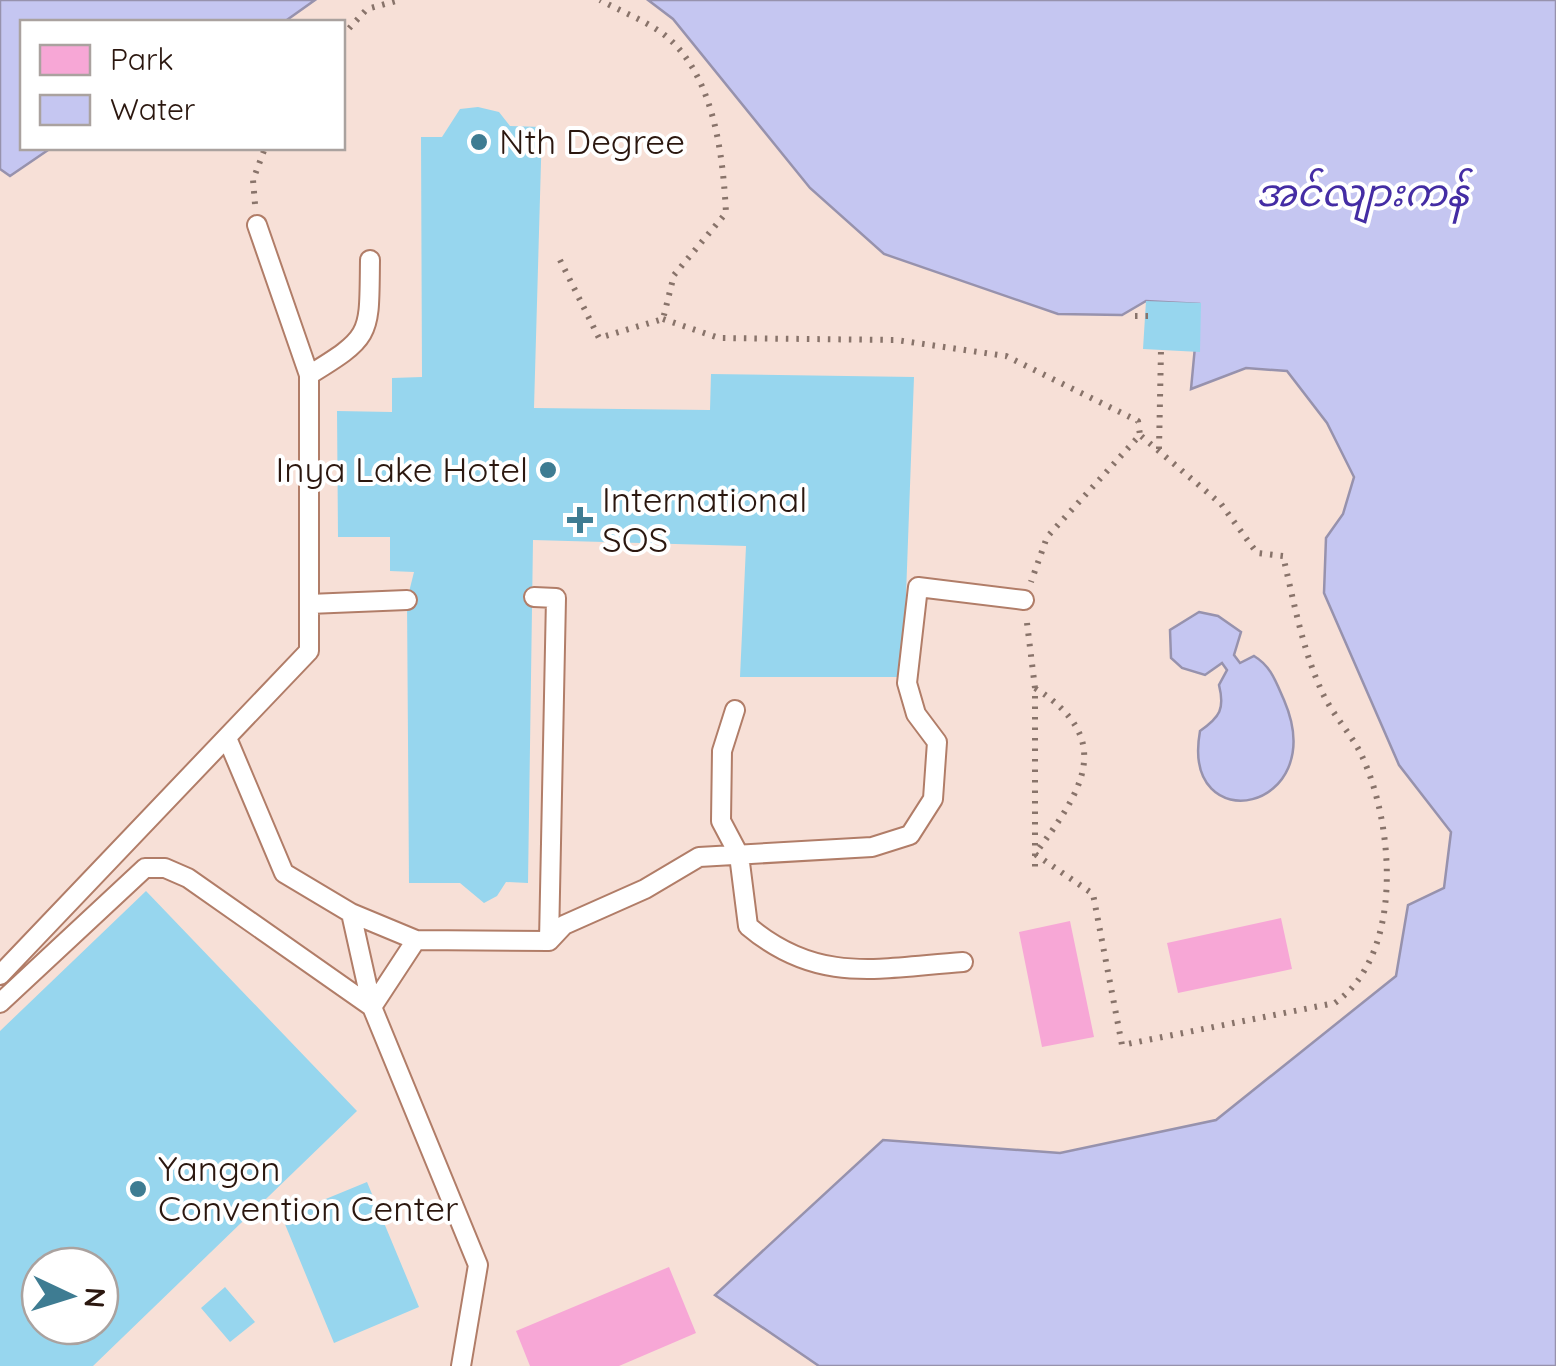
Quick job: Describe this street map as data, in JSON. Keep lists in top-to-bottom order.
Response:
{
  "water": ["အင်လျားကန်"],
  "places": {
    "other": ["Nth Degree", "Inya Lake Hotel", "Yangon Convention Center"],
    "health": ["International SOS"]
  },
  "legend": ["Park", "Water"],
  "north": "right"
}
